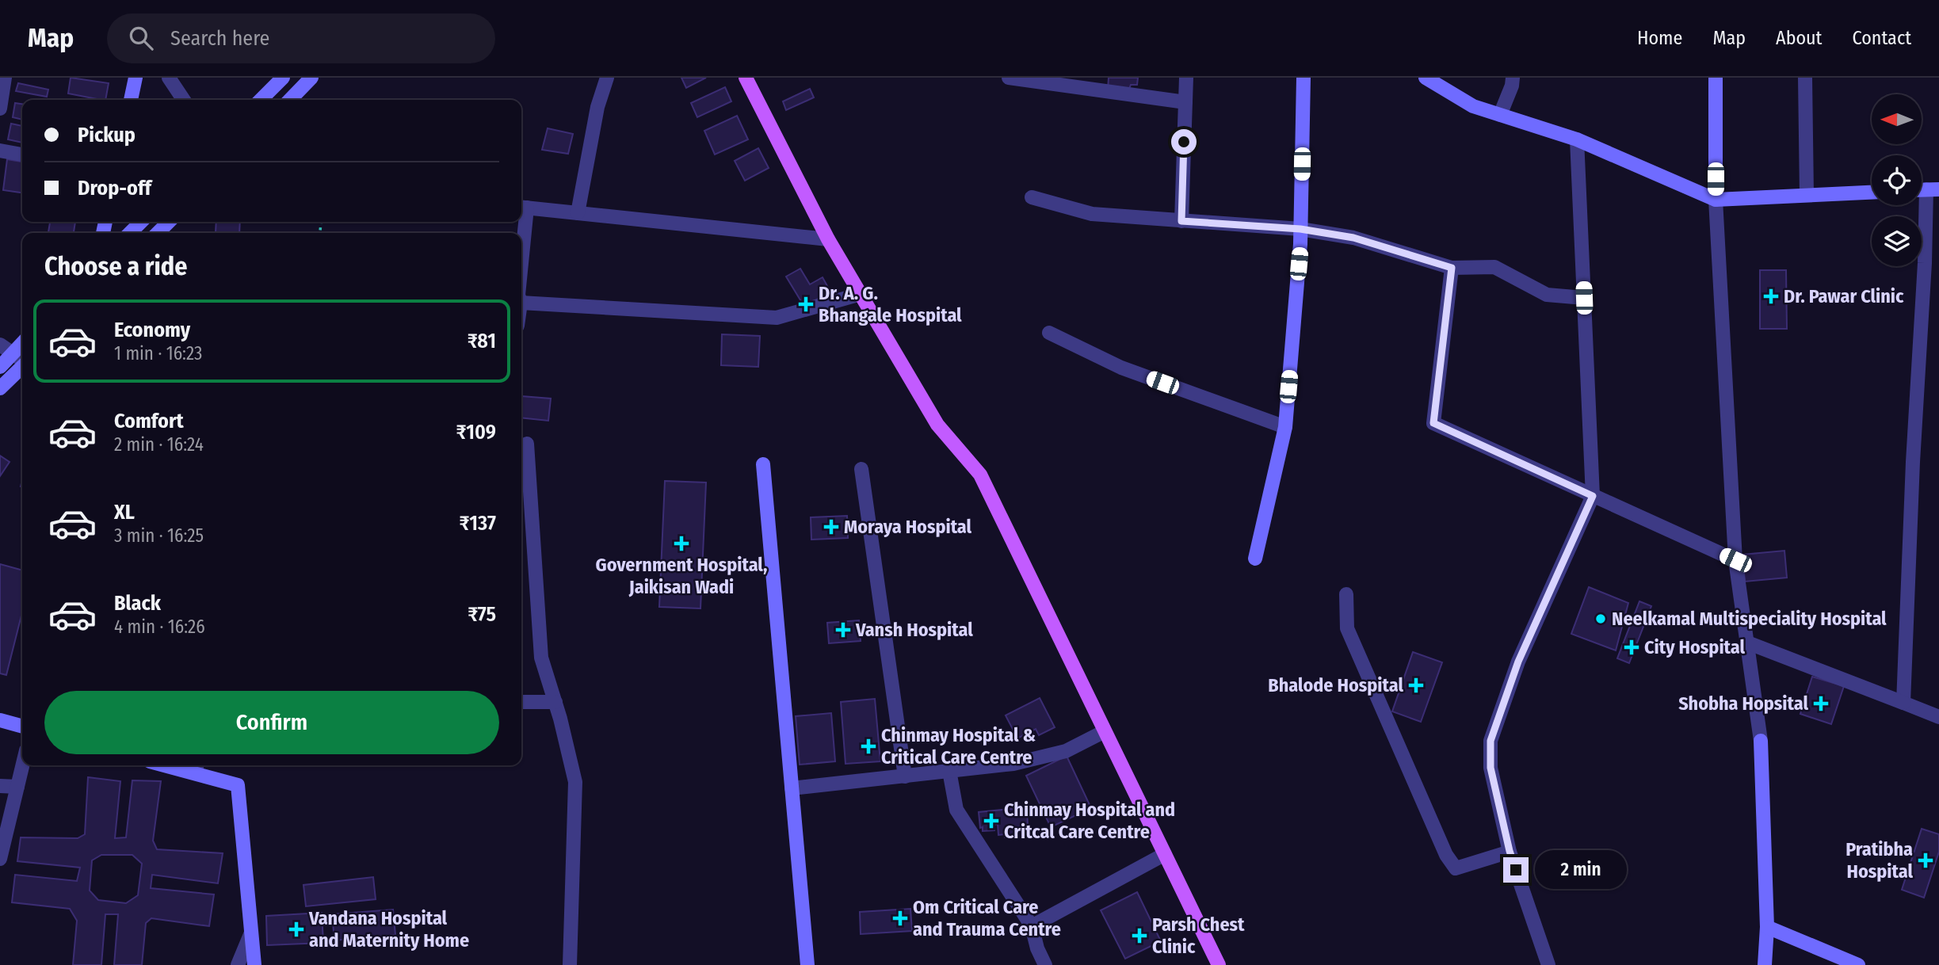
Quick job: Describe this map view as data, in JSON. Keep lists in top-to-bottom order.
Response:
{
  "places": {
    "health": [
      "Dr. Pawar Clinic",
      "Dr. A. G. Bhangale Hospital",
      "Moraya Hospital",
      "Government Hospital, Jaikisan Wadi",
      "Vansh Hospital",
      "City Hospital",
      "Bhalode Hospital",
      "Shobha Hopsital",
      "Chinmay Hospital & Critical Care Centre",
      "Chinmay Hospital and Critcal Care Centre",
      "Pratibha Hospital",
      "Om Critical Care and Trauma Centre",
      "Vandana Hospital and Maternity Home",
      "Parsh Chest Clinic"
    ],
    "other": ["Neelkamal Multispeciality Hospital"]
  },
  "north": "left",
  "page": {
    "header": "Map",
    "search": "Search here",
    "nav": [
      "Home",
      "Map",
      "About",
      "Contact"
    ],
    "banner": ["Pickup", "Drop-off"],
    "heading": "Choose a ride",
    "list": [
      {
        "name": "Economy",
        "note": "1 min · 16:23",
        "value": "₹81"
      },
      {
        "name": "Comfort",
        "note": "2 min · 16:24",
        "value": "₹109"
      },
      {
        "name": "XL",
        "note": "3 min · 16:25",
        "value": "₹137"
      },
      {
        "name": "Black",
        "note": "4 min · 16:26",
        "value": "₹75"
      }
    ],
    "buttons": "Confirm",
    "bubble": "2 min"
  }
}
